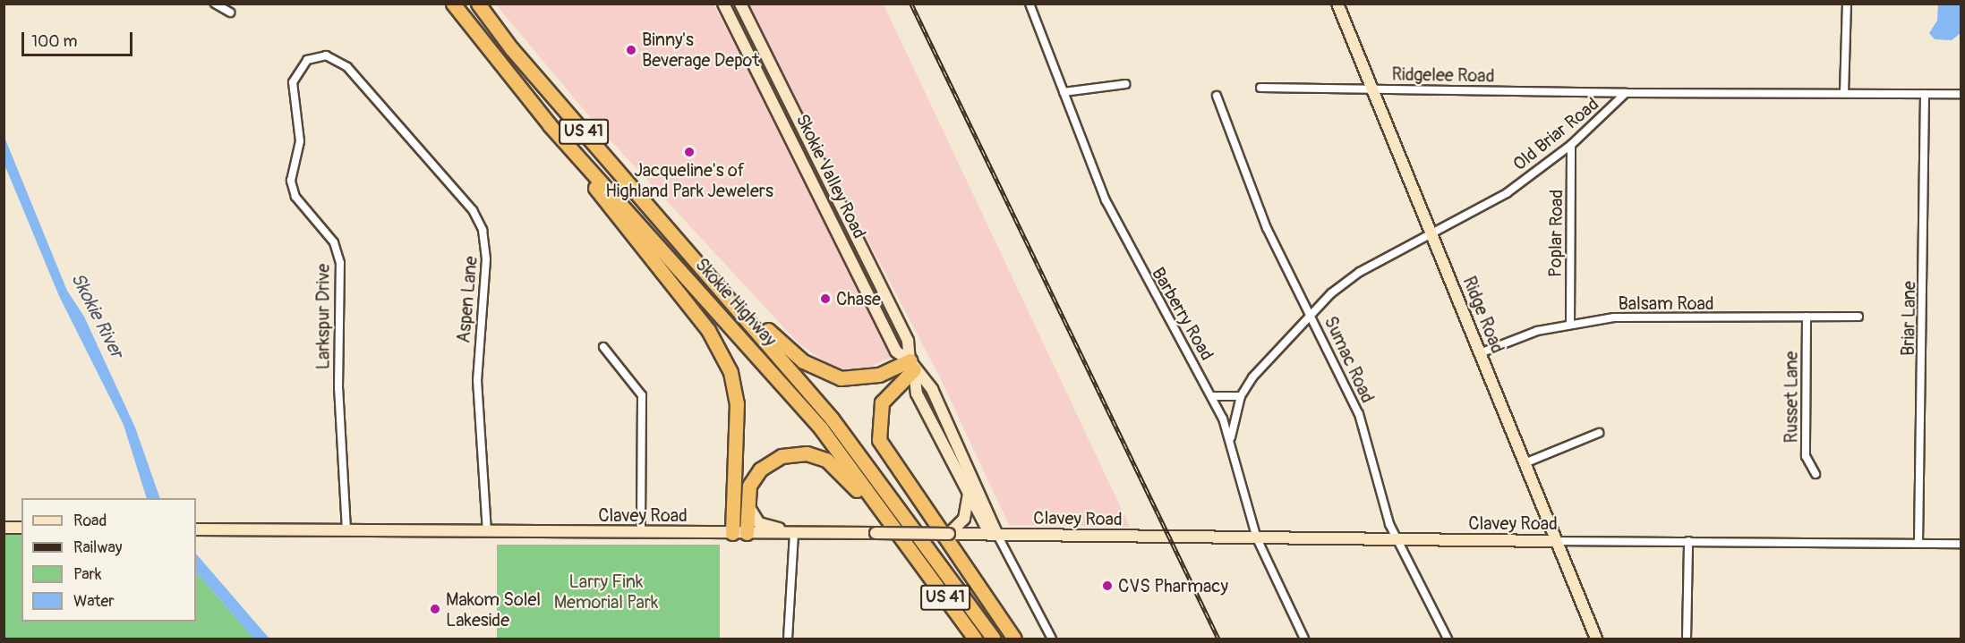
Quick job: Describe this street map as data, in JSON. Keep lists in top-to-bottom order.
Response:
{
  "streets": {
    "highway": ["US 41", "Skokie Highway"],
    "main road": ["Skokie Valley Road", "Ridge Road", "Clavey Road"],
    "street": [
      "Ridgelee Road",
      "Old Briar Road",
      "Poplar Road",
      "Aspen Lane",
      "Balsam Road",
      "Barberry Road",
      "Larkspur Drive",
      "Briar Lane",
      "Sumac Road",
      "Russet Lane"
    ]
  },
  "crossings": [
    ["Ridgelee Road", "Old Briar Road"],
    ["Ridgelee Road", "Ridge Road"],
    ["Old Briar Road", "Poplar Road"],
    ["Old Briar Road", "Barberry Road"],
    ["Old Briar Road", "Ridge Road"],
    ["Old Briar Road", "Sumac Road"],
    ["Skokie Valley Road", "Clavey Road"],
    ["Poplar Road", "Balsam Road"],
    ["Aspen Lane", "Larkspur Drive"],
    ["Aspen Lane", "Clavey Road"],
    ["Balsam Road", "Ridge Road"],
    ["Balsam Road", "Russet Lane"],
    ["Barberry Road", "Clavey Road"],
    ["Ridge Road", "Clavey Road"],
    ["Larkspur Drive", "Clavey Road"],
    ["Briar Lane", "Clavey Road"],
    ["Sumac Road", "Clavey Road"]
  ],
  "water": ["Skokie River"],
  "parks": ["Larry Fink Memorial Park"],
  "places": [
    "Binny's Beverage Depot",
    "Jacqueline's of Highland Park Jewelers",
    "Chase",
    "CVS Pharmacy",
    "Makom Solel Lakeside"
  ],
  "legend": [
    "Road",
    "Railway",
    "Park",
    "Water"
  ],
  "scale_bar": "100 m"
}
